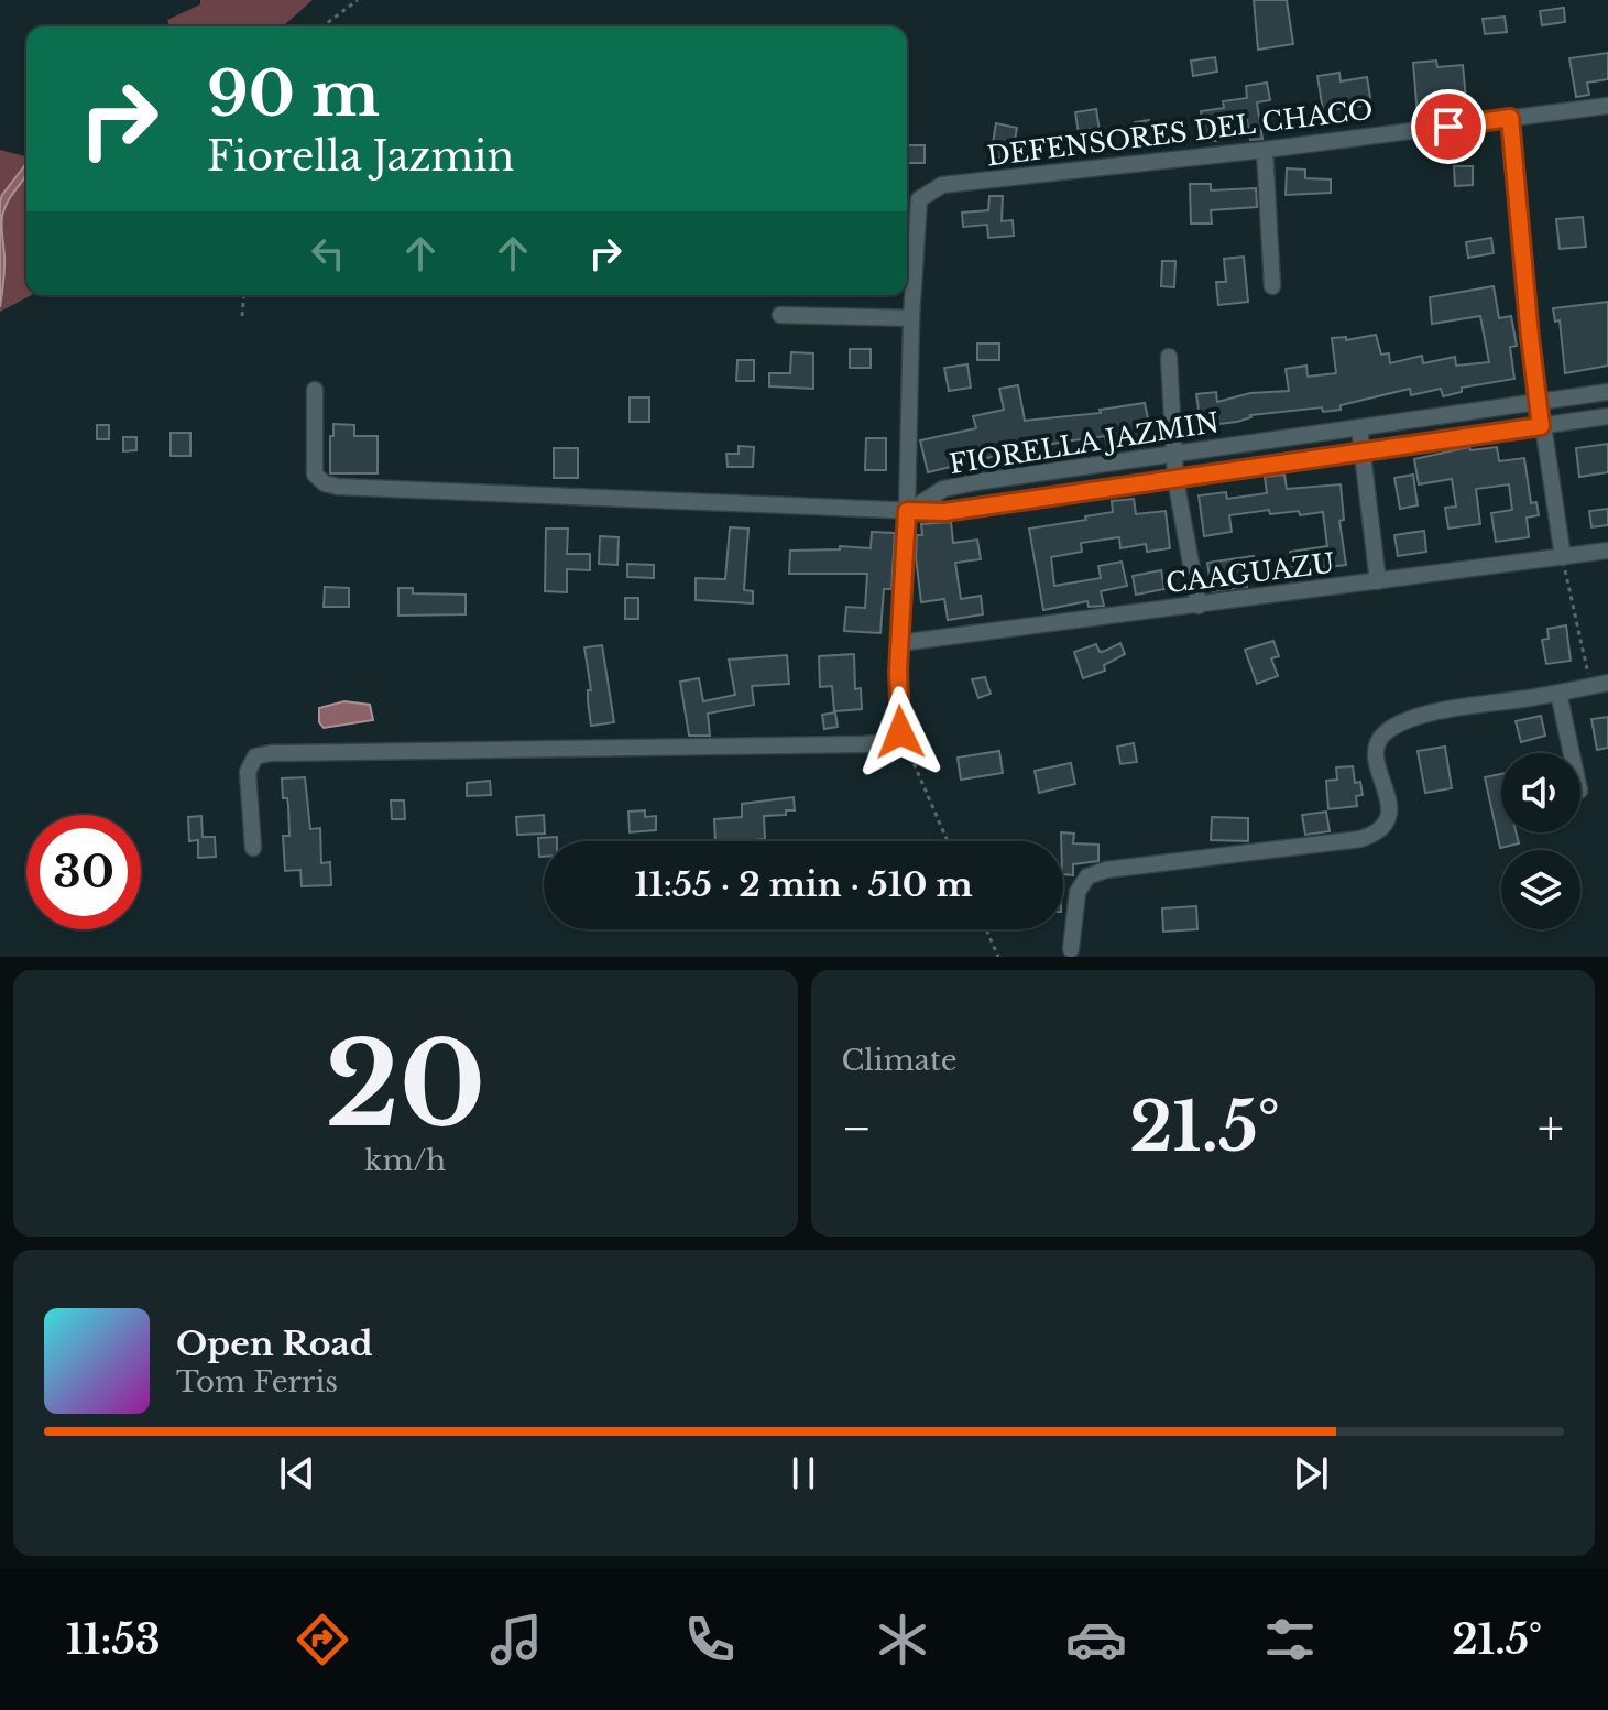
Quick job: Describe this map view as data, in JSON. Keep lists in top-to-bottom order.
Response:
{
  "streets": {
    "street": ["DEFENSORES DEL CHACO", "FIORELLA JAZMIN", "CAAGUAZU"]
  },
  "page": {
    "turn": ["90 m", "Fiorella Jazmin"],
    "limit": "30",
    "trip": "11:55 · 2 min · 510 m",
    "tile": [
      ["20", "km/h"],
      "Climate"
    ],
    "heat": ["−", "21.5°", "+"],
    "song": ["Open Road", "Tom Ferris"],
    "tabs": ["11:53", "21.5°"]
  }
}
